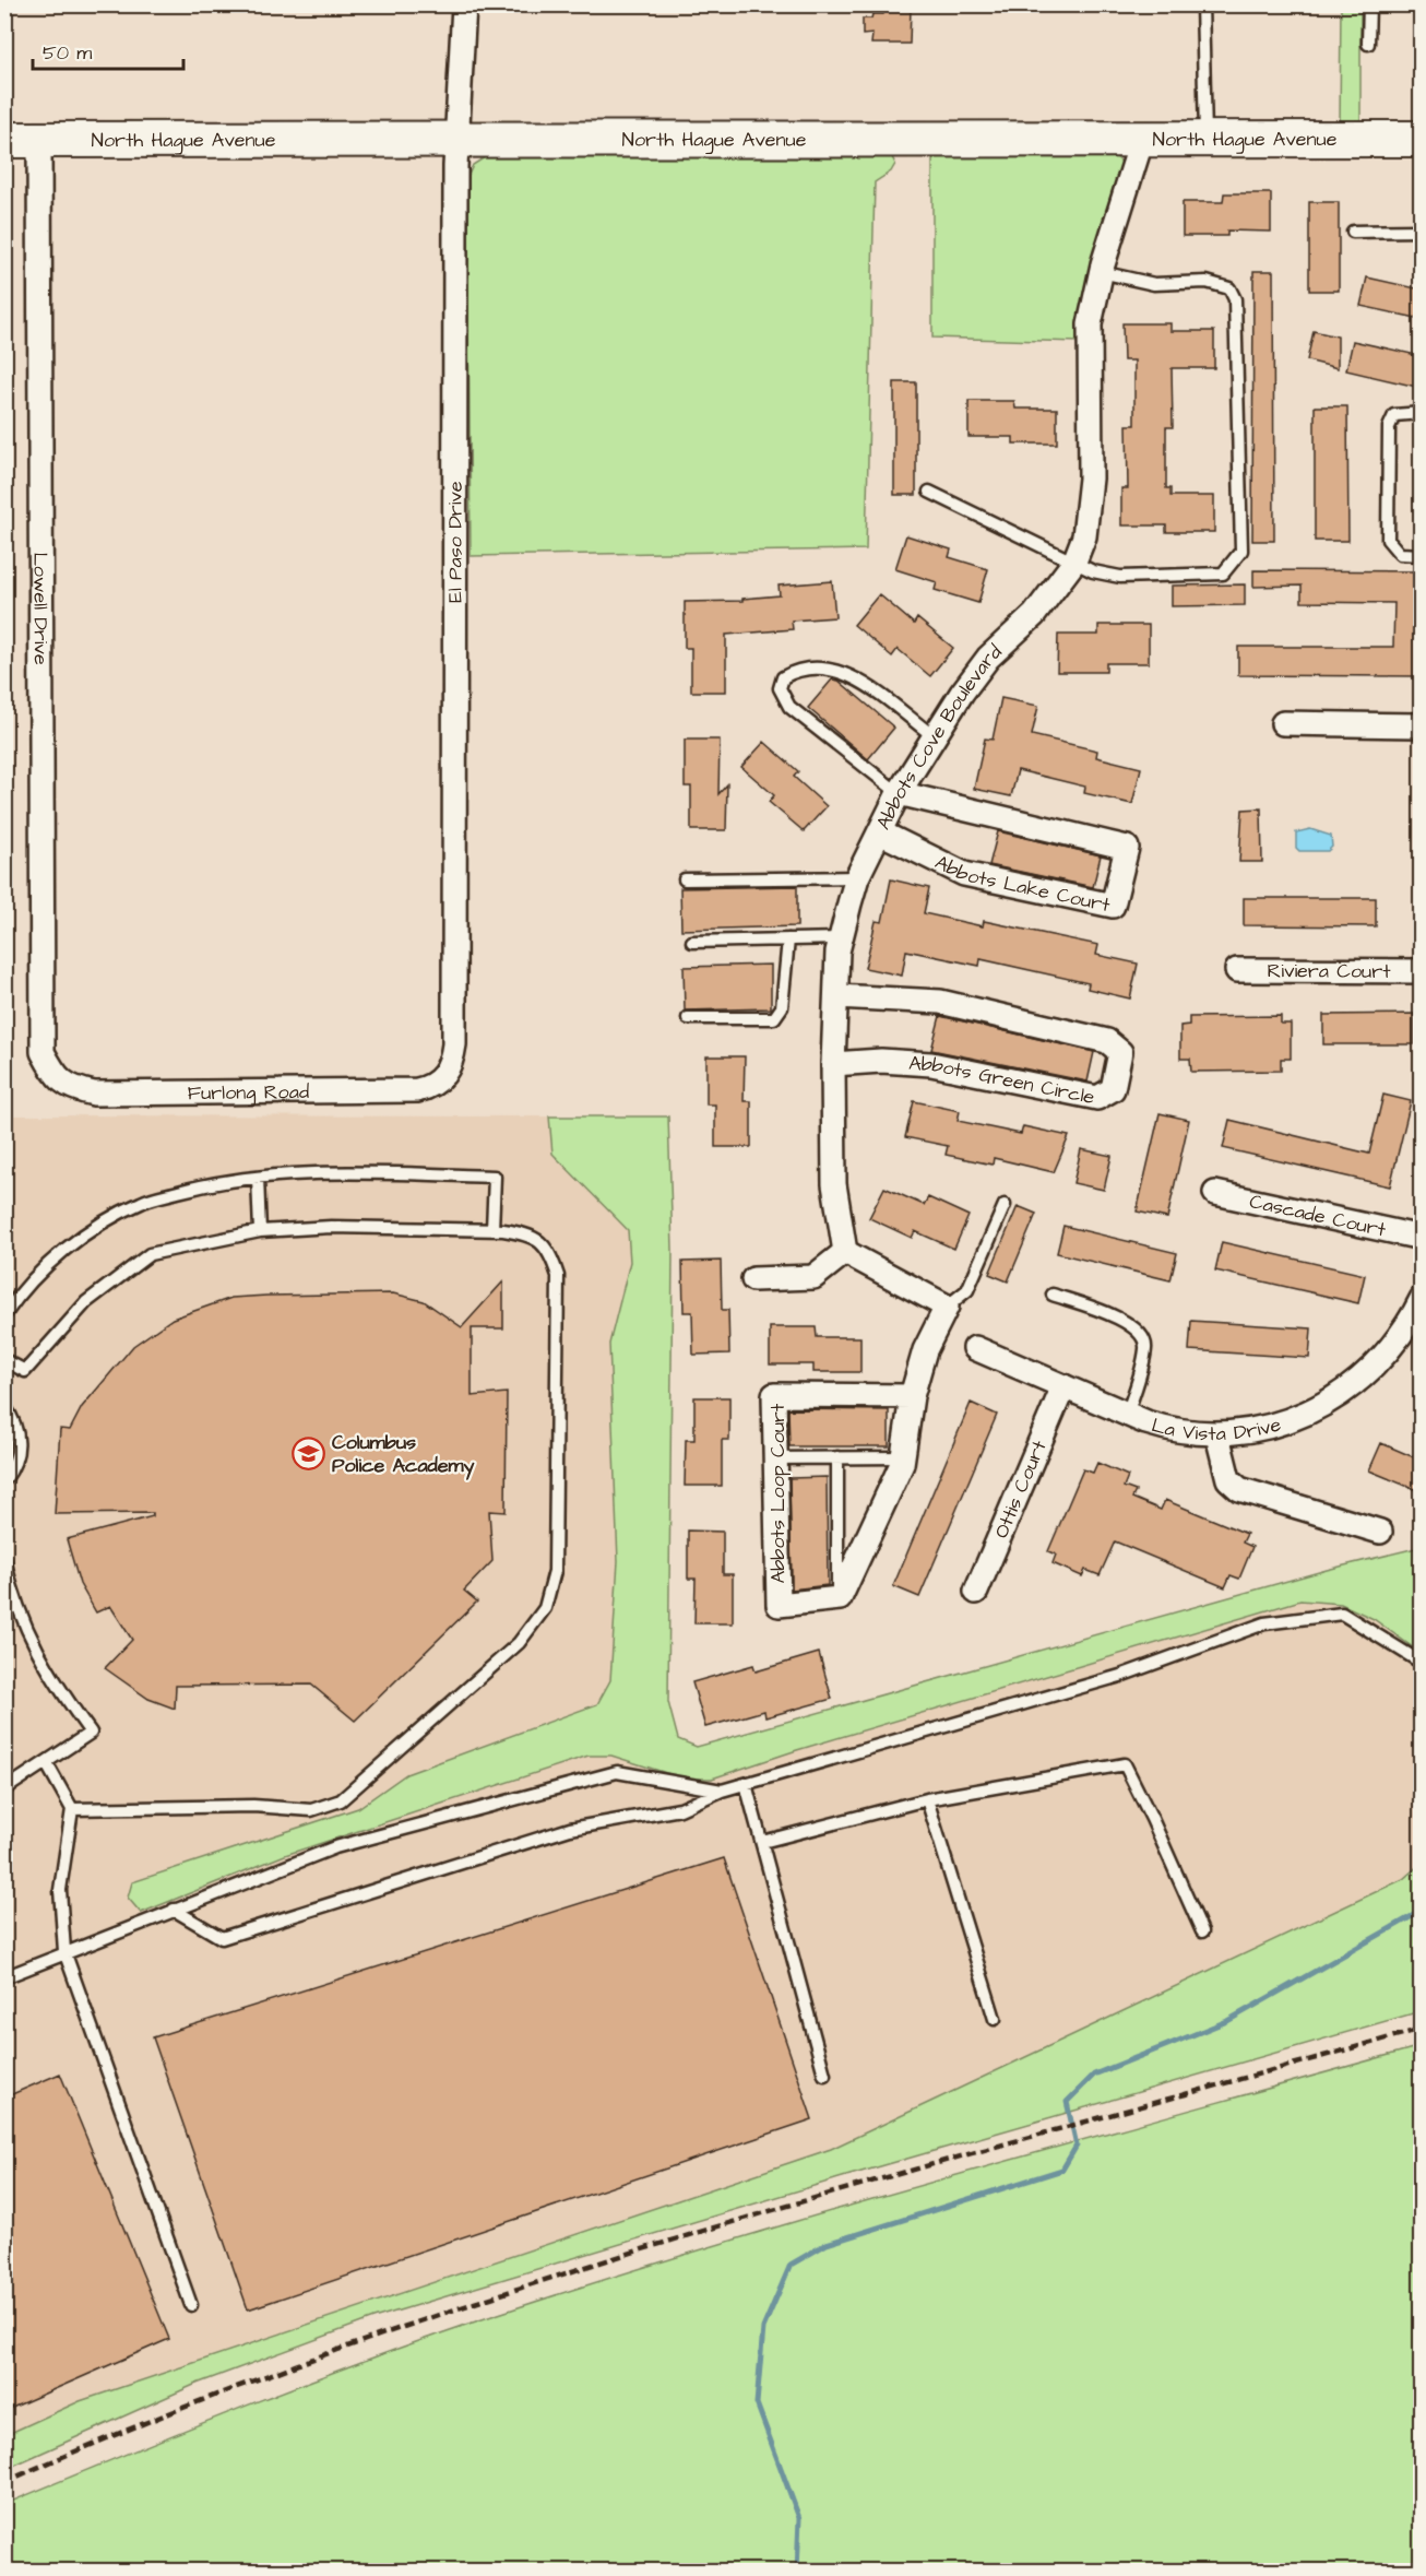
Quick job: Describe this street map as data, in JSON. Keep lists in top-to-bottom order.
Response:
{
  "streets": {
    "main road": ["North Hague Avenue"],
    "street": [
      "El Paso Drive",
      "Lowell Drive",
      "Abbots Cove Boulevard",
      "Abbots Lake Court",
      "Riviera Court",
      "Abbots Green Circle",
      "Furlong Road",
      "Cascade Court",
      "La Vista Drive",
      "Ottis Court",
      "Abbots Loop Court"
    ]
  },
  "crossings": [
    ["North Hague Avenue", "El Paso Drive"],
    ["North Hague Avenue", "Lowell Drive"],
    ["North Hague Avenue", "Abbots Cove Boulevard"],
    ["El Paso Drive", "Furlong Road"],
    ["Lowell Drive", "Furlong Road"],
    ["Abbots Cove Boulevard", "Abbots Lake Court"],
    ["Abbots Cove Boulevard", "Abbots Green Circle"],
    ["La Vista Drive", "Ottis Court"]
  ],
  "places": {
    "school or university": ["Columbus Police Academy"]
  },
  "scale_bar": "50 m"
}
